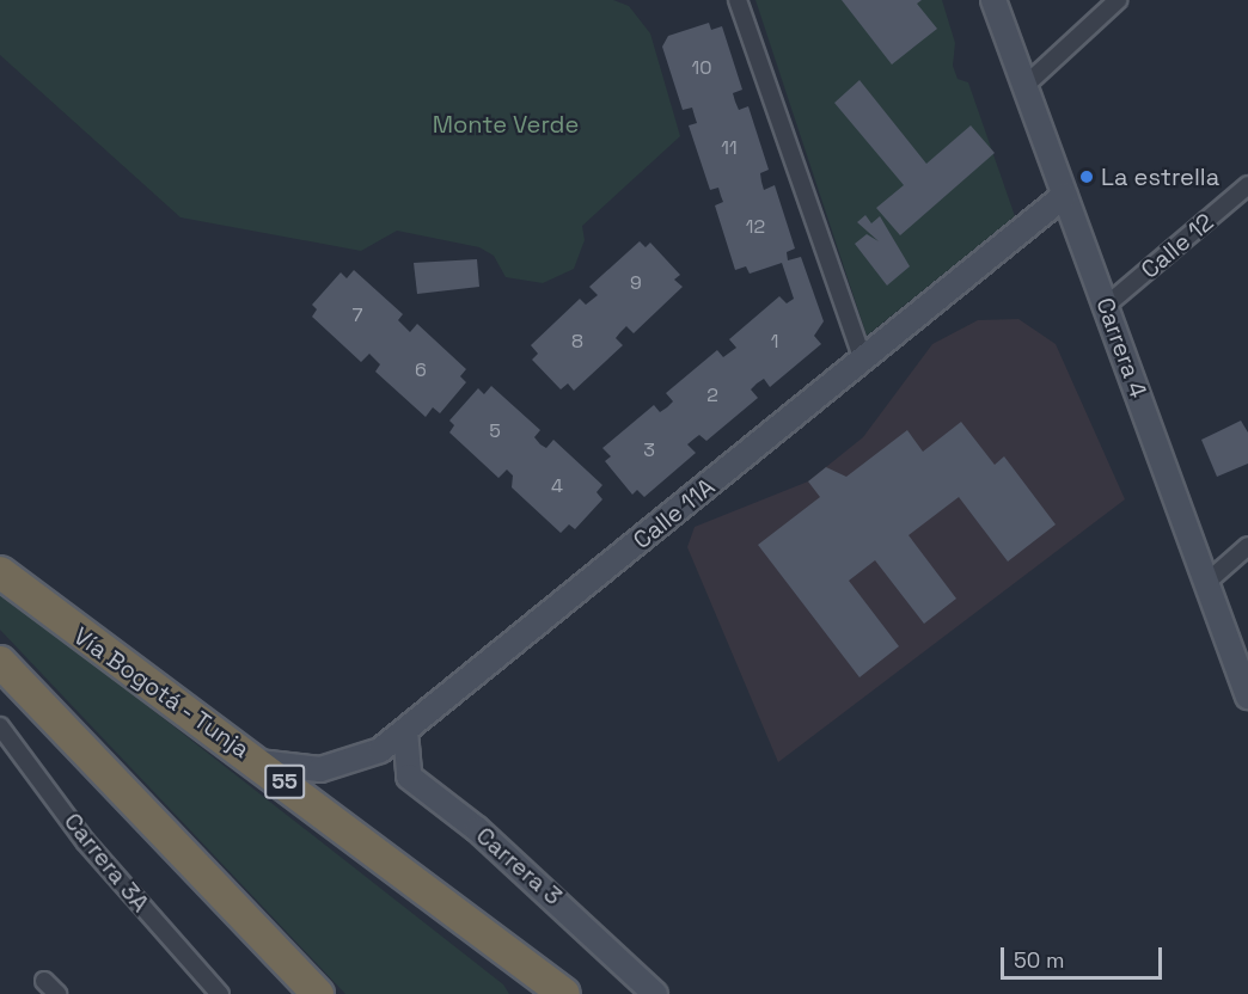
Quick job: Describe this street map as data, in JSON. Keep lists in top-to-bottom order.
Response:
{
  "streets": {
    "highway": ["Vía Bogotá - Tunja", "55"],
    "street": [
      "Calle 12",
      "Carrera 4",
      "Calle 11A",
      "Carrera 3A",
      "Carrera 3"
    ]
  },
  "crossings": [
    ["Calle 12", "Carrera 4"],
    ["Carrera 4", "Calle 11A"],
    ["Calle 11A", "Vía Bogotá - Tunja"],
    ["Calle 11A", "Carrera 3"]
  ],
  "parks": ["Monte Verde"],
  "places": ["La estrella"],
  "house_numbers": [
    "10",
    "11",
    "12",
    "9",
    "7",
    "8",
    "1",
    "6",
    "2",
    "5",
    "3",
    "4"
  ],
  "scale_bar": "50 m"
}
